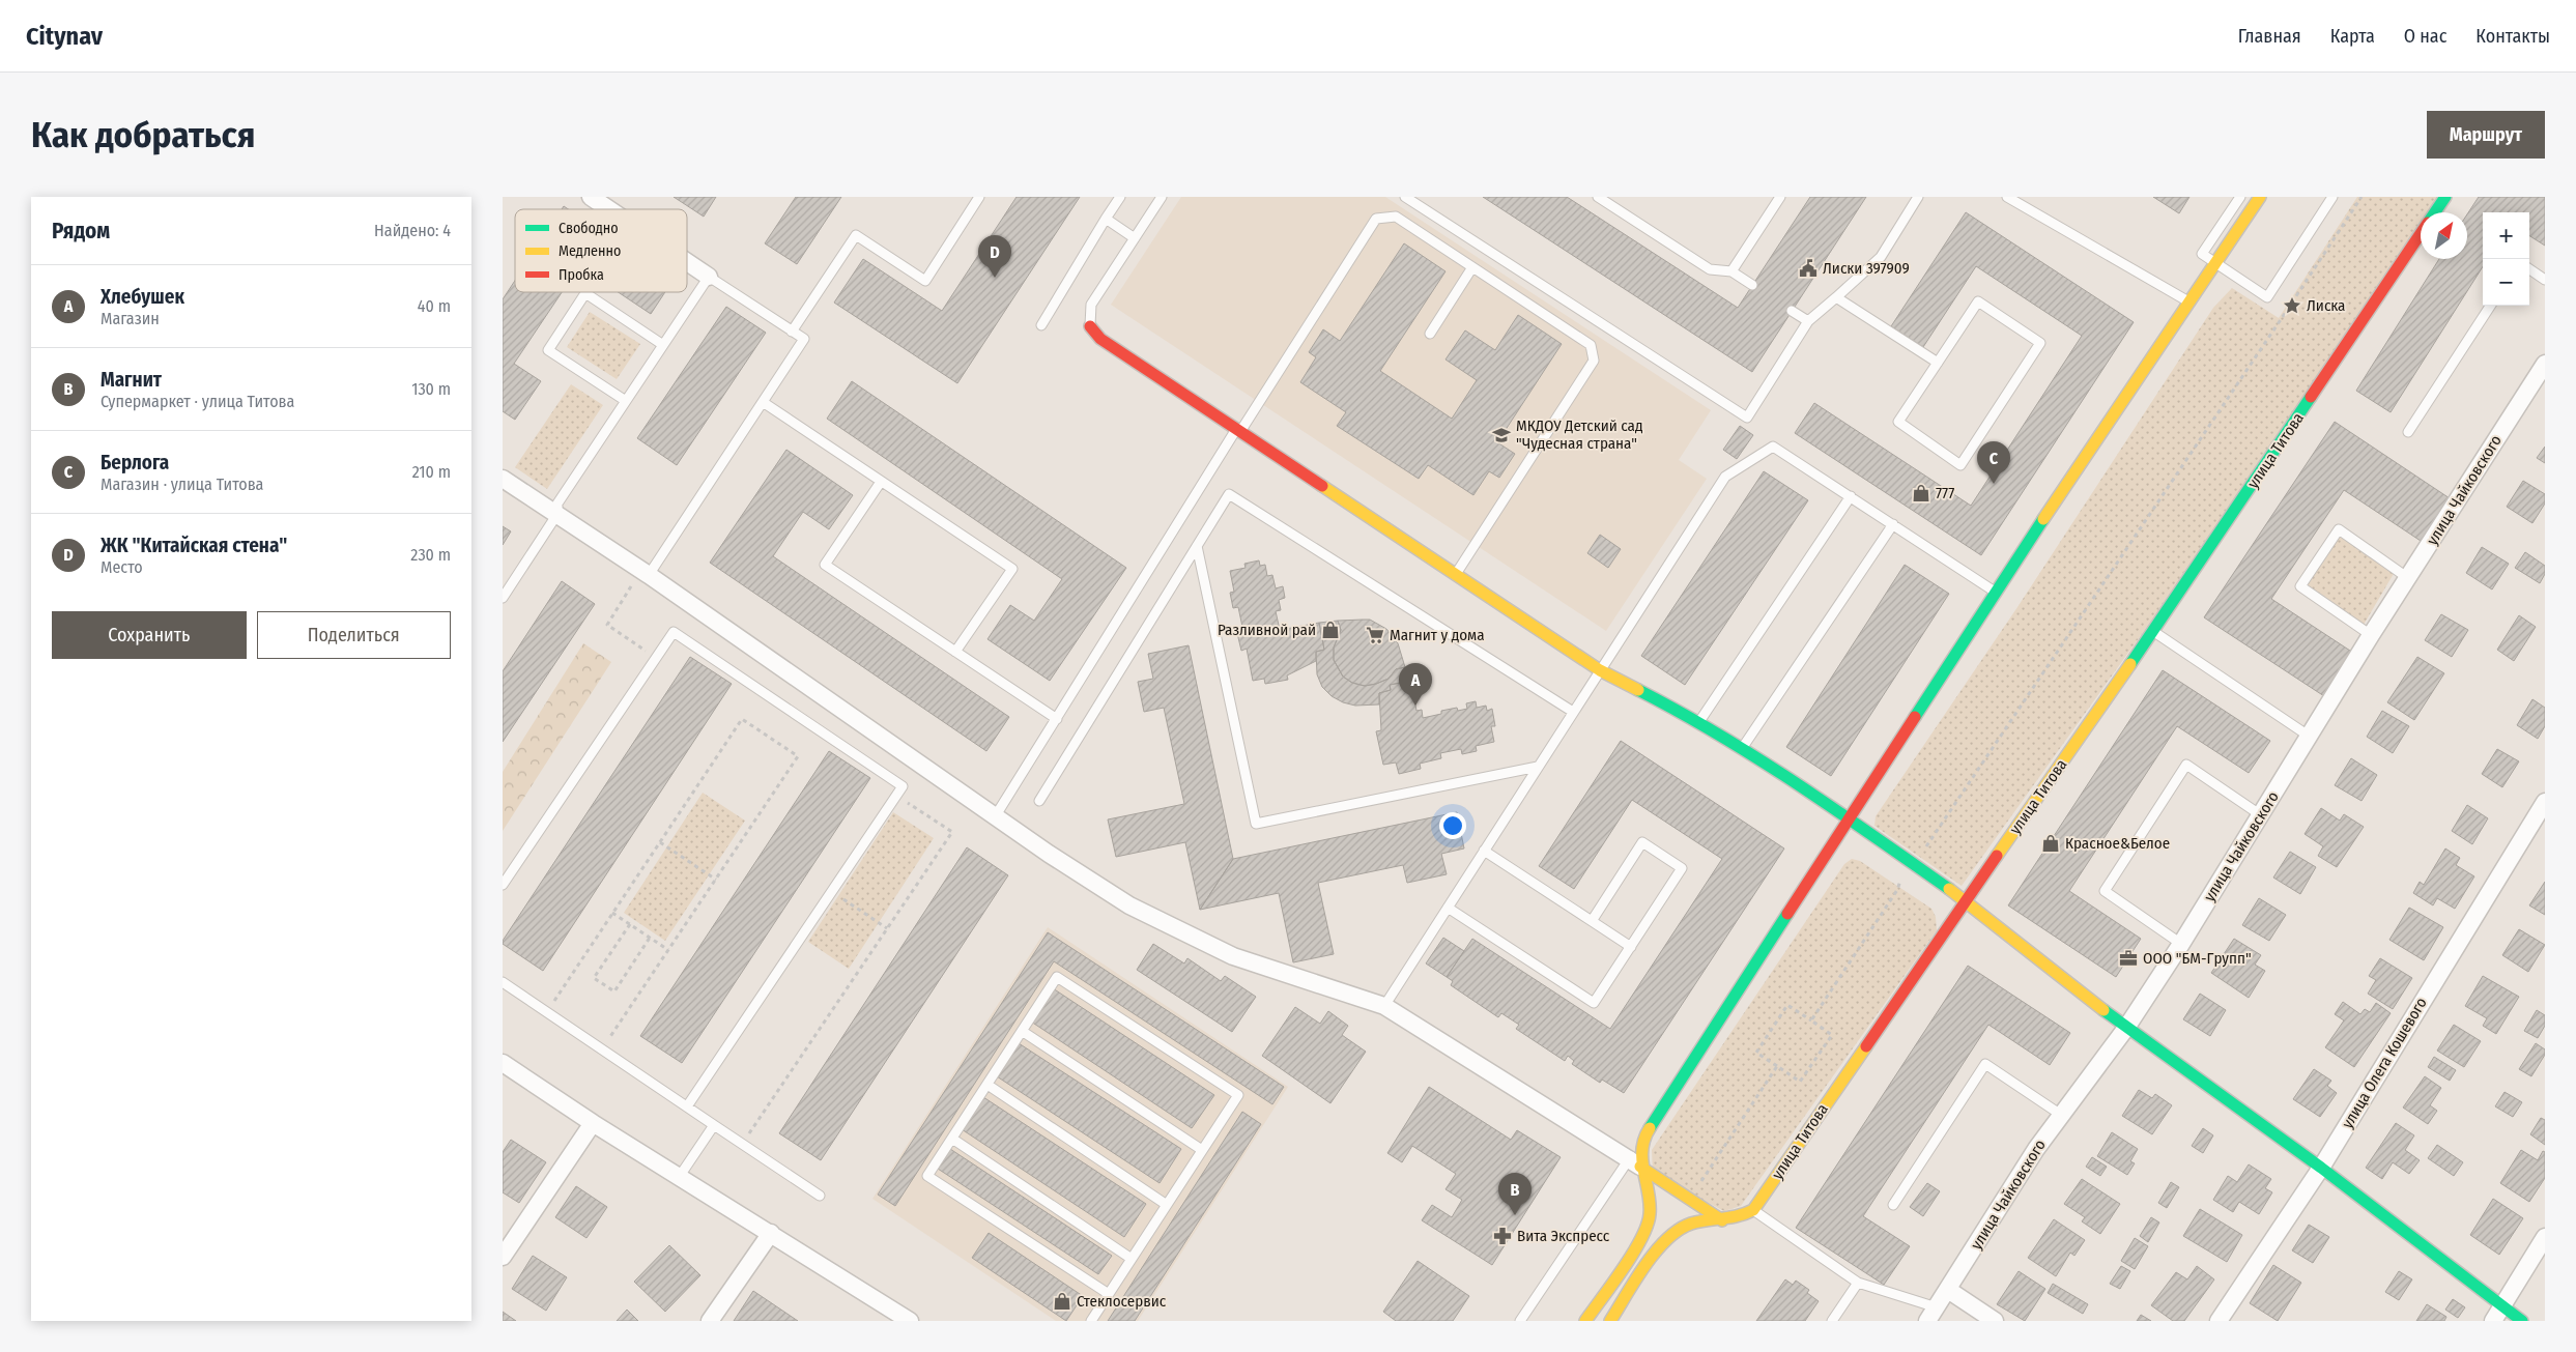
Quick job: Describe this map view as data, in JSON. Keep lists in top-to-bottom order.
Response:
{
  "streets": {
    "street": ["улица Титова", "улица Чайковского", "улица Олега Кошевого"]
  },
  "places": {
    "public building": ["Лиски 397909"],
    "place": ["Лиска"],
    "school or university": ["МКДОУ Детский сад \"Чудесная страна\""],
    "shop": [
      "777",
      "Разливной рай",
      "Красное&Белое",
      "Стеклосервис"
    ],
    "supermarket": ["Магнит у дома"],
    "office": ["ООО \"БМ-Групп\""],
    "pharmacy": ["Вита Экспресс"]
  },
  "legend": ["Свободно", "Медленно", "Пробка"],
  "north": "top right",
  "page": {
    "header": "Citynav",
    "nav": [
      "Главная",
      "Карта",
      "О нас",
      "Контакты"
    ],
    "buttons": [
      "Маршрут",
      ["Сохранить", "Поделиться"]
    ],
    "title": "Как добраться",
    "heading": ["Рядом", "Найдено: 4"],
    "map_buttons": ["+", "−"],
    "pins": [
      "D",
      "C",
      "A",
      "B"
    ],
    "list": [
      {
        "mark": "A",
        "name": "Хлебушек",
        "note": "Магазин",
        "value": "40 m"
      },
      {
        "mark": "B",
        "name": "Магнит",
        "note": "Супермаркет · улица Титова",
        "value": "130 m"
      },
      {
        "mark": "C",
        "name": "Берлога",
        "note": "Магазин · улица Титова",
        "value": "210 m"
      },
      {
        "mark": "D",
        "name": "ЖК \"Китайская стена\"",
        "note": "Место",
        "value": "230 m"
      }
    ]
  }
}
